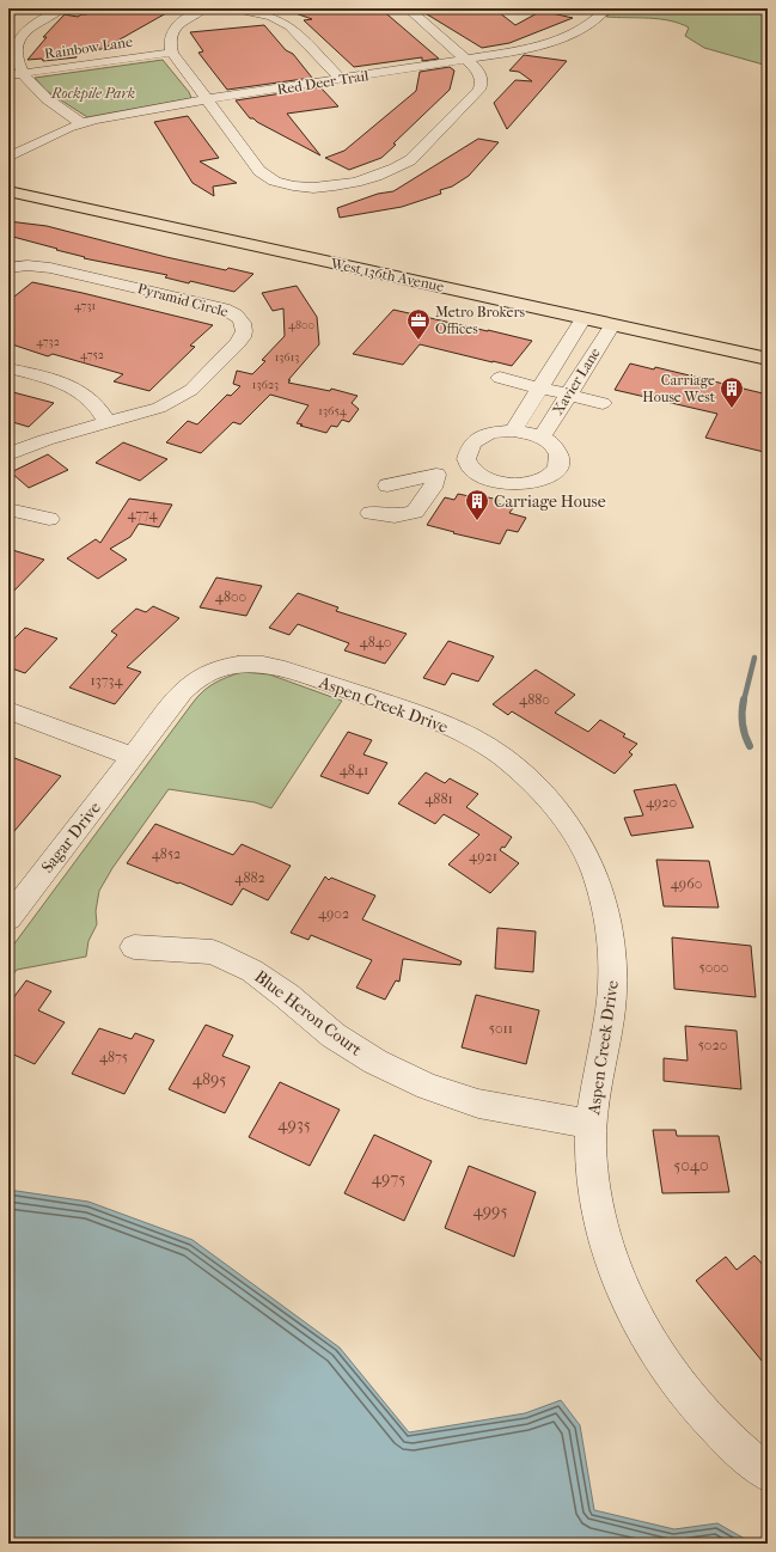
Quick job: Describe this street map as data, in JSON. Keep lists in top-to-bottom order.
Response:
{
  "streets": {
    "main road": ["West 136th Avenue"],
    "street": [
      "Rainbow Lane",
      "Red Deer Trail",
      "Pyramid Circle",
      "Xavier Lane",
      "Aspen Creek Drive",
      "Sagar Drive",
      "Blue Heron Court"
    ]
  },
  "crossings": [
    ["West 136th Avenue", "Xavier Lane"],
    ["Aspen Creek Drive", "Sagar Drive"],
    ["Aspen Creek Drive", "Blue Heron Court"]
  ],
  "parks": ["Rockpile Park"],
  "places": {
    "office": ["Metro Brokers Offices"],
    "building": ["Carriage House West", "Carriage House"]
  },
  "house_numbers": [
    "4731",
    "4800",
    "4732",
    "4752",
    "13613",
    "13623",
    "13654",
    "4774",
    "4800",
    "4840",
    "13734",
    "4880",
    "4841",
    "4881",
    "4920",
    "4852",
    "4921",
    "4882",
    "4960",
    "4902",
    "5000",
    "5011",
    "5020",
    "4875",
    "4895",
    "4935",
    "5040",
    "4975",
    "4995"
  ]
}
